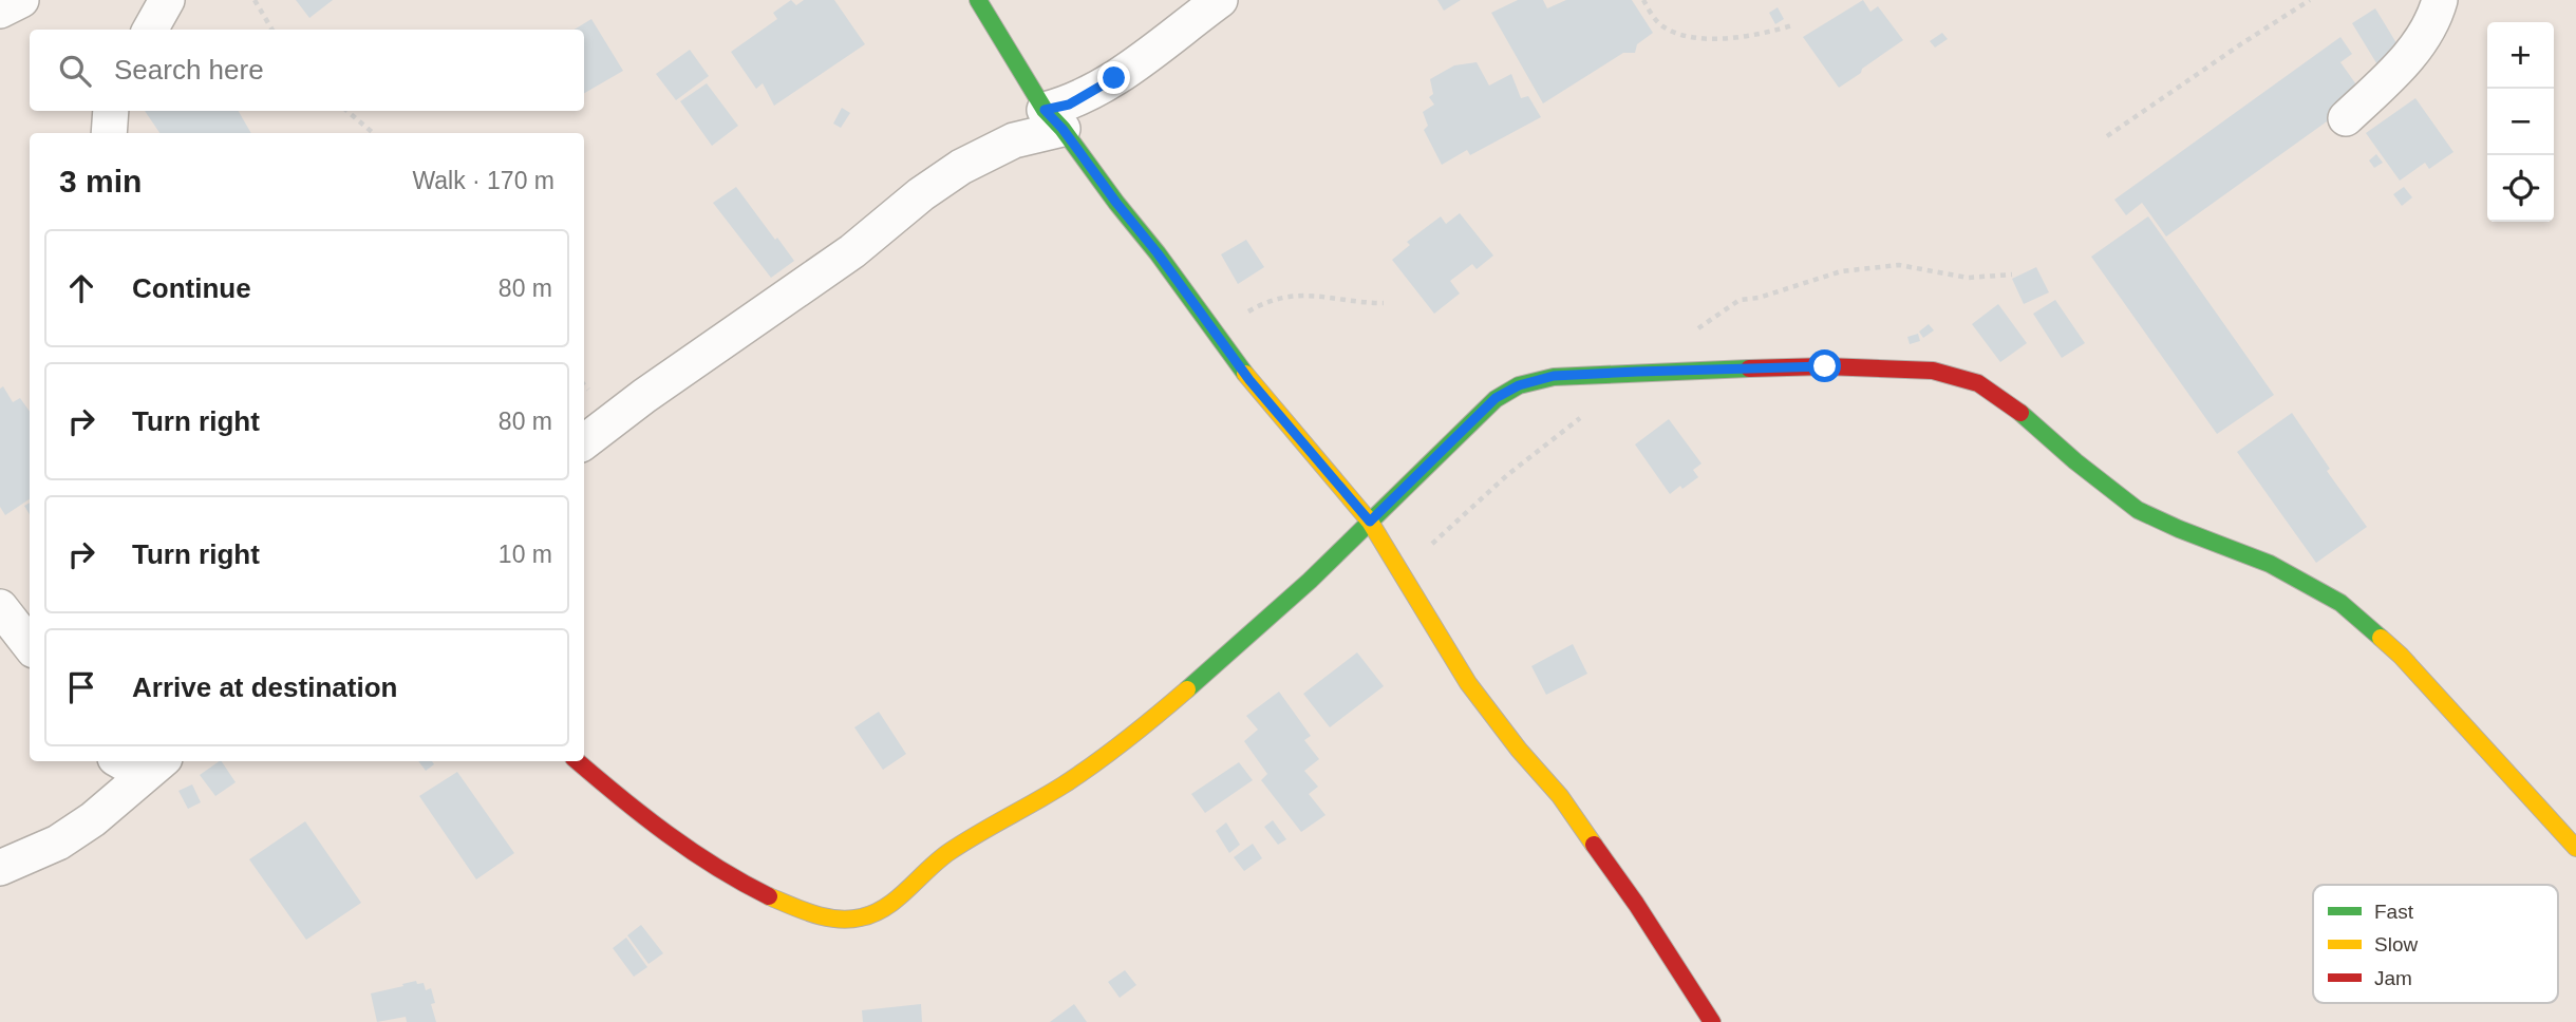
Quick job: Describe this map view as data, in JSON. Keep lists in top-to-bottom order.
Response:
{
  "legend": ["Fast", "Slow", "Jam"],
  "page": {
    "map_buttons": ["+", "−"],
    "search": "Search here",
    "heading": ["3 min", "Walk · 170 m"],
    "list": [
      ["Continue", "80 m"],
      ["Turn right", "80 m"],
      ["Turn right", "10 m"],
      "Arrive at destination"
    ]
  }
}
